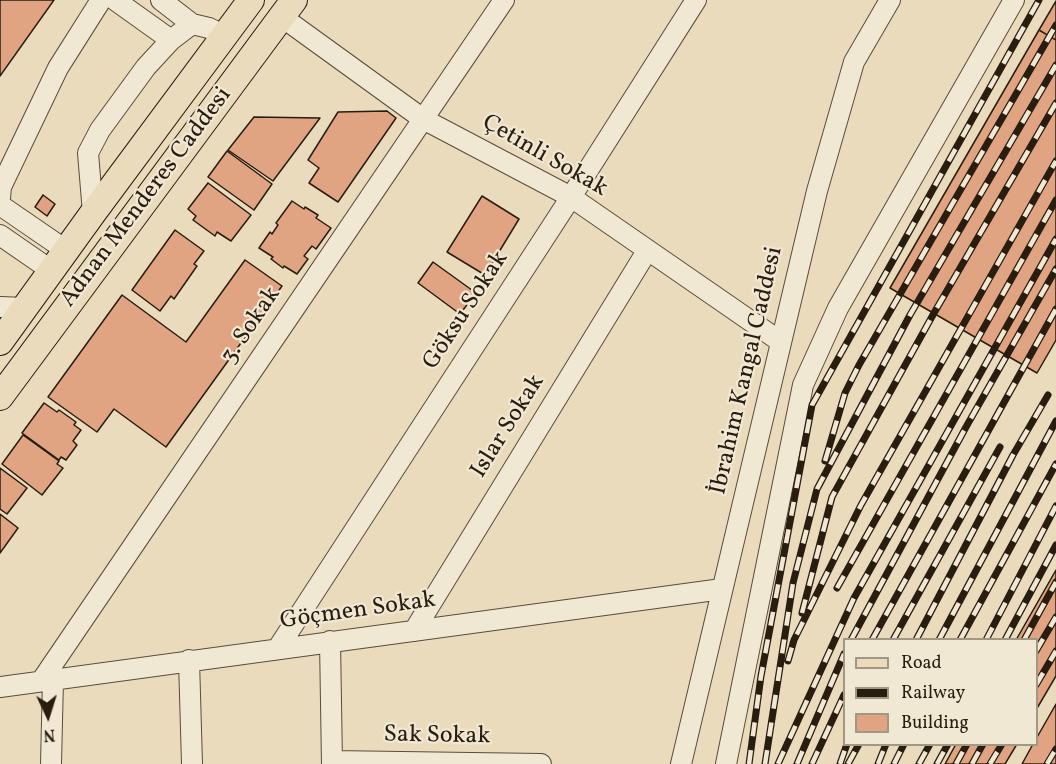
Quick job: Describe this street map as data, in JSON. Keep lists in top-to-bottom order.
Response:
{
  "streets": {
    "main road": ["Adnan Menderes Caddesi"],
    "street": [
      "Çetinli Sokak",
      "Göksu Sokak",
      "3. Sokak",
      "İbrahim Kangal Caddesi",
      "Islar Sokak",
      "Göçmen Sokak",
      "Sak Sokak"
    ]
  },
  "crossings": [
    ["Çetinli Sokak", "Adnan Menderes Caddesi"],
    ["Çetinli Sokak", "Göksu Sokak"],
    ["Çetinli Sokak", "3. Sokak"],
    ["Çetinli Sokak", "İbrahim Kangal Caddesi"],
    ["Çetinli Sokak", "Islar Sokak"],
    ["Göksu Sokak", "Göçmen Sokak"],
    ["3. Sokak", "Göçmen Sokak"],
    ["İbrahim Kangal Caddesi", "Göçmen Sokak"],
    ["Islar Sokak", "Göçmen Sokak"]
  ],
  "legend": ["Road", "Railway", "Building"],
  "north": "bottom"
}
